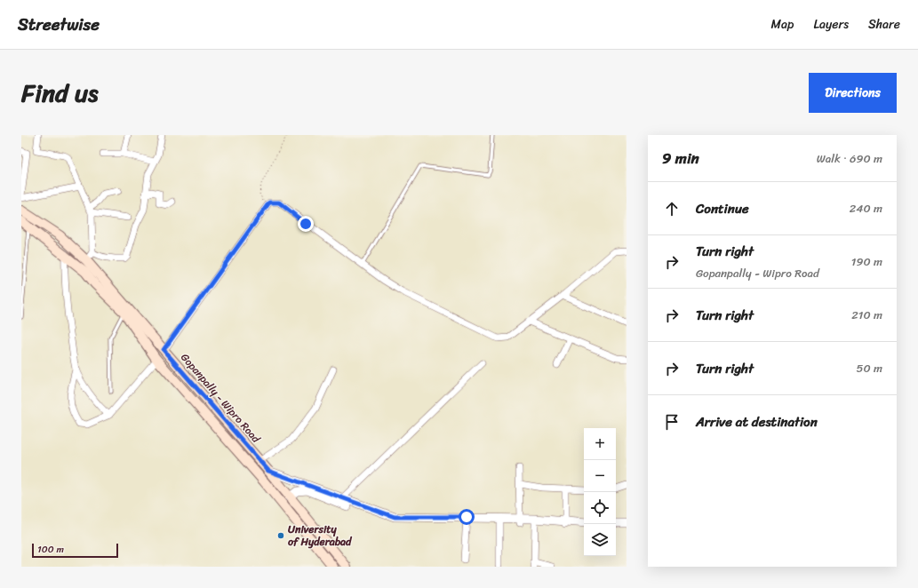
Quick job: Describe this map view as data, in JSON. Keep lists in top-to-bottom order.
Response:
{
  "streets": {
    "main road": ["Gopanpally - Wipro Road"]
  },
  "places": ["University of Hyderabad"],
  "scale_bar": "100 m",
  "page": {
    "header": "Streetwise",
    "nav": ["Map", "Layers", "Share"],
    "title": "Find us",
    "buttons": "Directions",
    "heading": ["9 min", "Walk · 690 m"],
    "list": [
      ["Continue", "240 m"],
      ["Turn right", "Gopanpally - Wipro Road", "190 m"],
      ["Turn right", "210 m"],
      ["Turn right", "50 m"],
      "Arrive at destination"
    ],
    "map_buttons": ["+", "−"],
    "scale": "100 m"
  }
}
